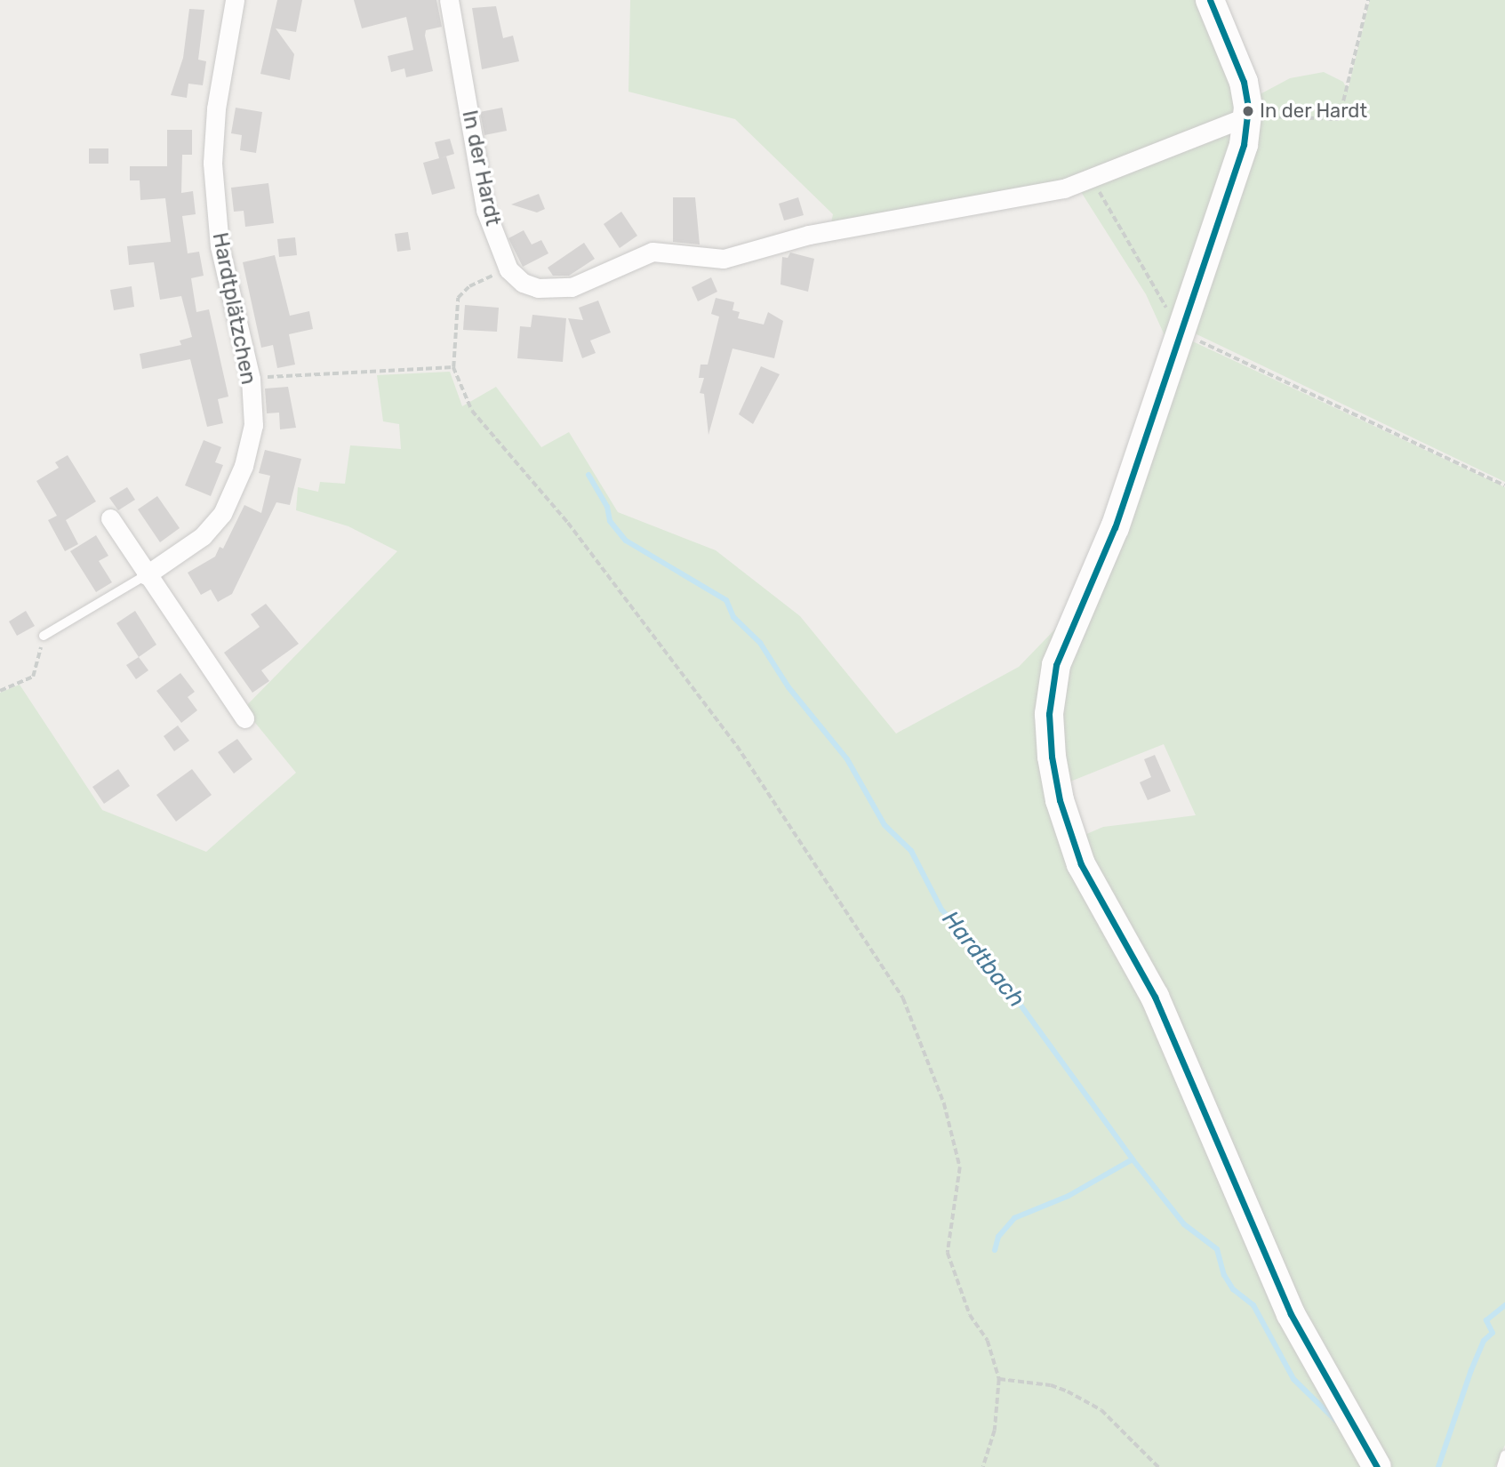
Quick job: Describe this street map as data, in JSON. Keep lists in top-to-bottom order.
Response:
{
  "streets": {
    "street": ["In der Hardt", "Hardtplätzchen"]
  },
  "water": ["Hardtbach"],
  "places": ["In der Hardt"]
}
